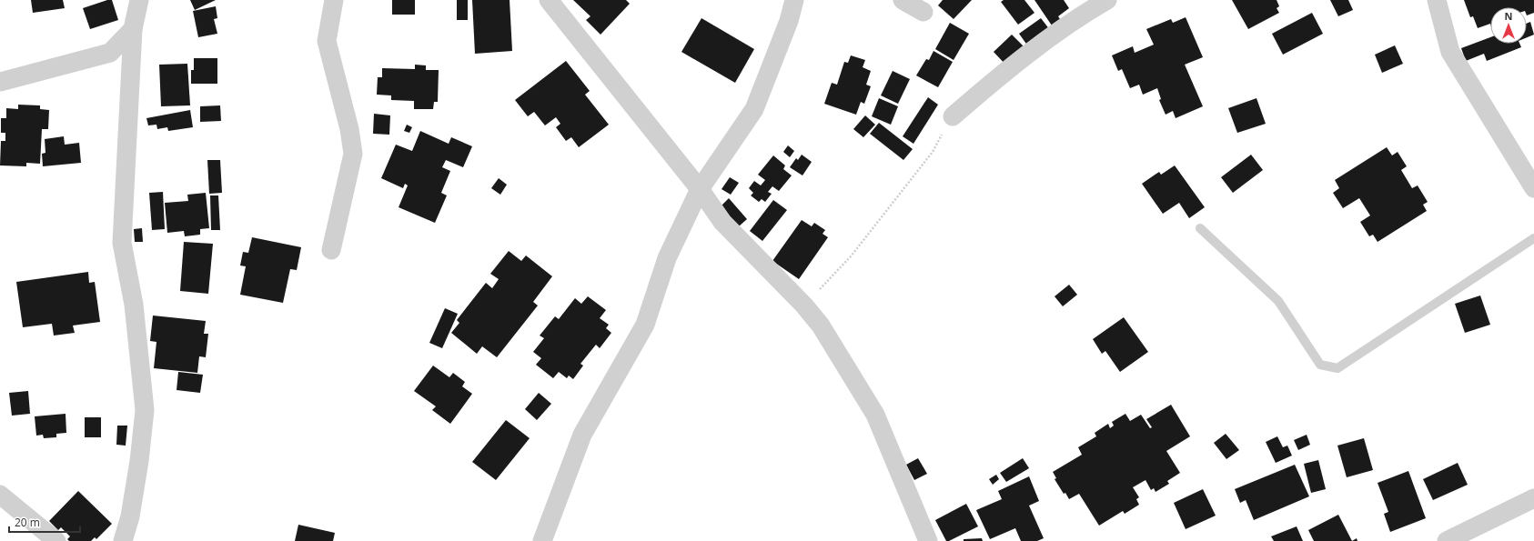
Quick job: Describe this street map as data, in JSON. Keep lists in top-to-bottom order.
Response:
{
  "scale_bar": "20 m",
  "north": "top"
}
